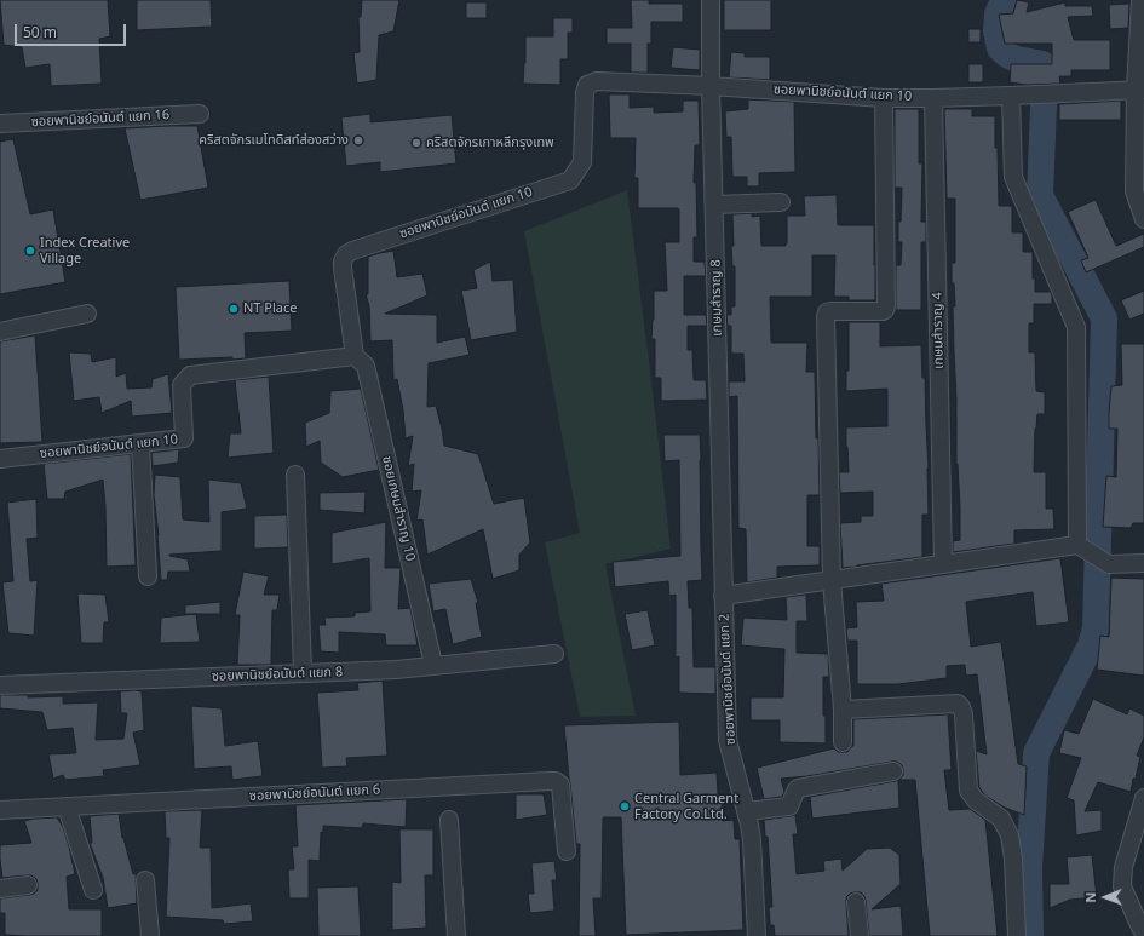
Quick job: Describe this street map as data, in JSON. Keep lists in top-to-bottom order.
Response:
{
  "streets": {
    "street": [
      "ซอยพานิชย์อนันต์ แยก 10",
      "ซอยพานิชย์อนันต์ แยก 16",
      "เกษมสำราญ 8",
      "เกษมสำราญ 4",
      "ซอยเกษมสำราญ 10",
      "ซอยพานิชย์อนันต์ แยก 8",
      "ซอยพานิชย์อนันต์ แยก 2",
      "ซอยพานิชย์อนันต์ แยก 6"
    ]
  },
  "crossings": [
    ["ซอยพานิชย์อนันต์ แยก 10", "เกษมสำราญ 8"],
    ["ซอยพานิชย์อนันต์ แยก 10", "เกษมสำราญ 4"],
    ["ซอยพานิชย์อนันต์ แยก 10", "ซอยเกษมสำราญ 10"],
    ["เกษมสำราญ 8", "ซอยพานิชย์อนันต์ แยก 2"],
    ["ซอยเกษมสำราญ 10", "ซอยพานิชย์อนันต์ แยก 8"]
  ],
  "places": [
    "คริสตจักรเมโทดิสท์ส่องสว่าง",
    "คริสตจักรเกาหลีกรุงเทพ",
    "Index Creative Village",
    "NT Place",
    "Central Garment Factory Co.Ltd."
  ],
  "scale_bar": "50 m",
  "north": "left"
}
